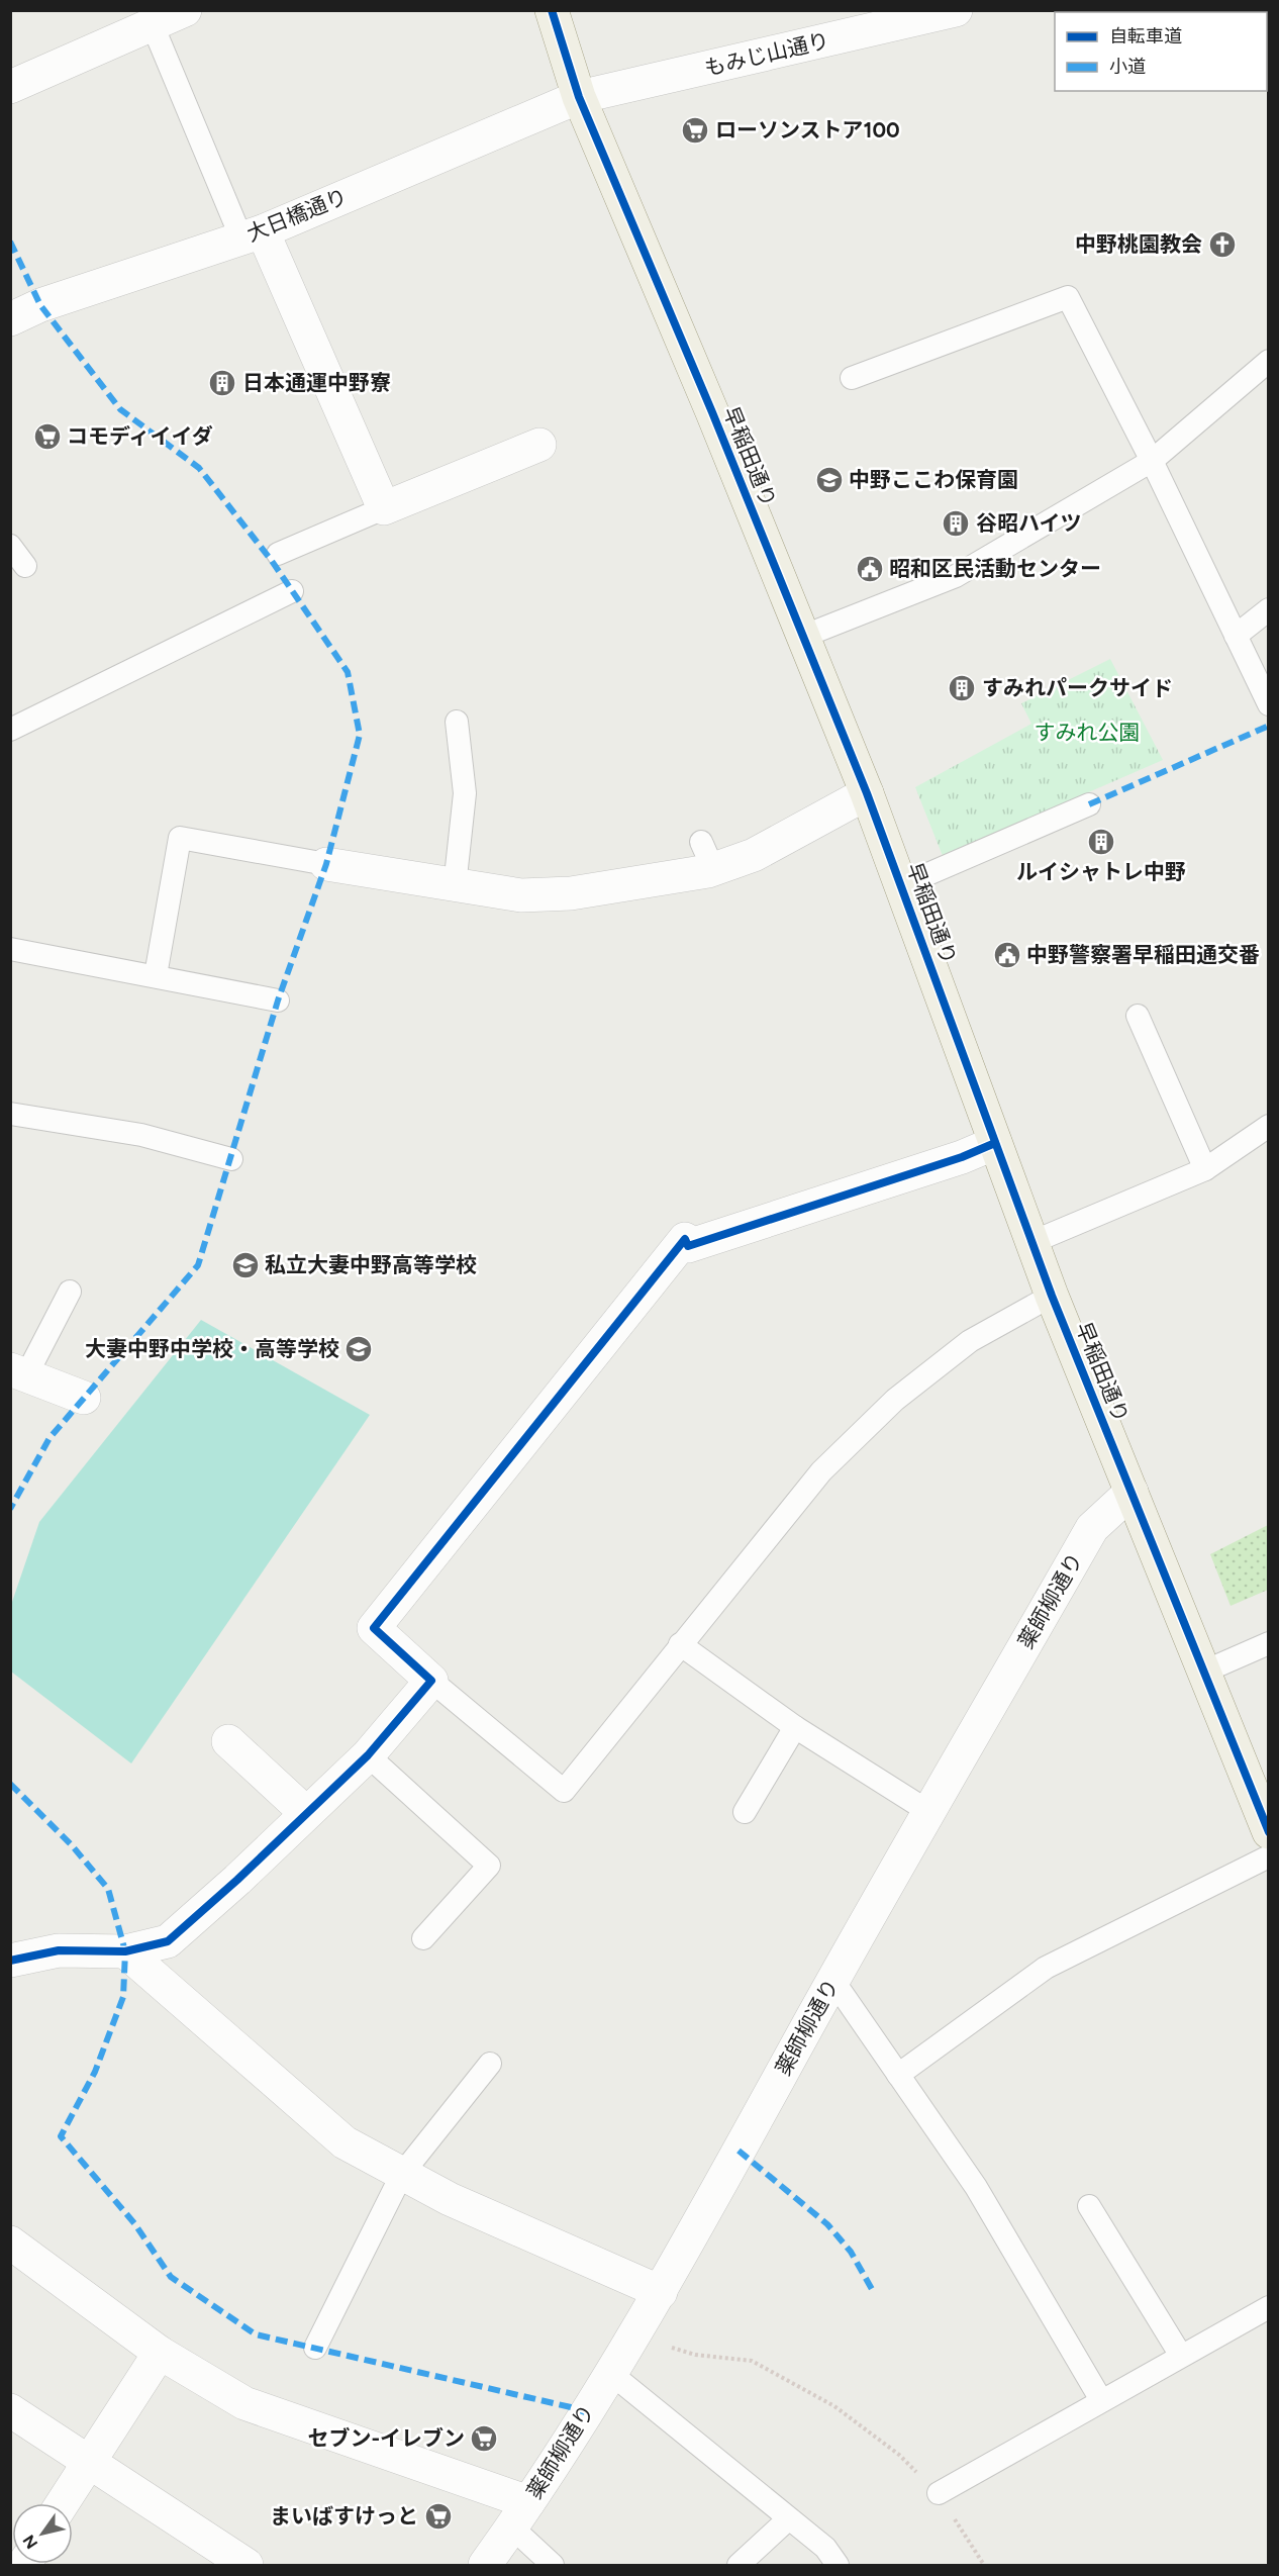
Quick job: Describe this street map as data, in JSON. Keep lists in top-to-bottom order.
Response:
{
  "streets": {
    "main road": ["早稲田通り"],
    "street": ["もみじ山通り", "大日橋通り", "薬師柳通り"]
  },
  "crossings": [
    ["もみじ山通り", "大日橋通り"],
    ["もみじ山通り", "早稲田通り"],
    ["大日橋通り", "早稲田通り"],
    ["早稲田通り", "薬師柳通り"]
  ],
  "parks": ["すみれ公園"],
  "places": {
    "supermarket": [
      "ローソンストア100",
      "コモディイイダ",
      "セブン-イレブン",
      "まいばすけっと"
    ],
    "church": ["中野桃園教会"],
    "building": [
      "日本通運中野寮",
      "谷昭ハイツ",
      "すみれパークサイド",
      "ルイシャトレ中野"
    ],
    "school or university": ["中野ここわ保育園", "私立大妻中野高等学校", "大妻中野中学校・高等学校"],
    "public building": ["昭和区民活動センター", "中野警察署早稲田通交番"]
  },
  "legend": ["自転車道", "小道"],
  "north": "bottom left"
}
